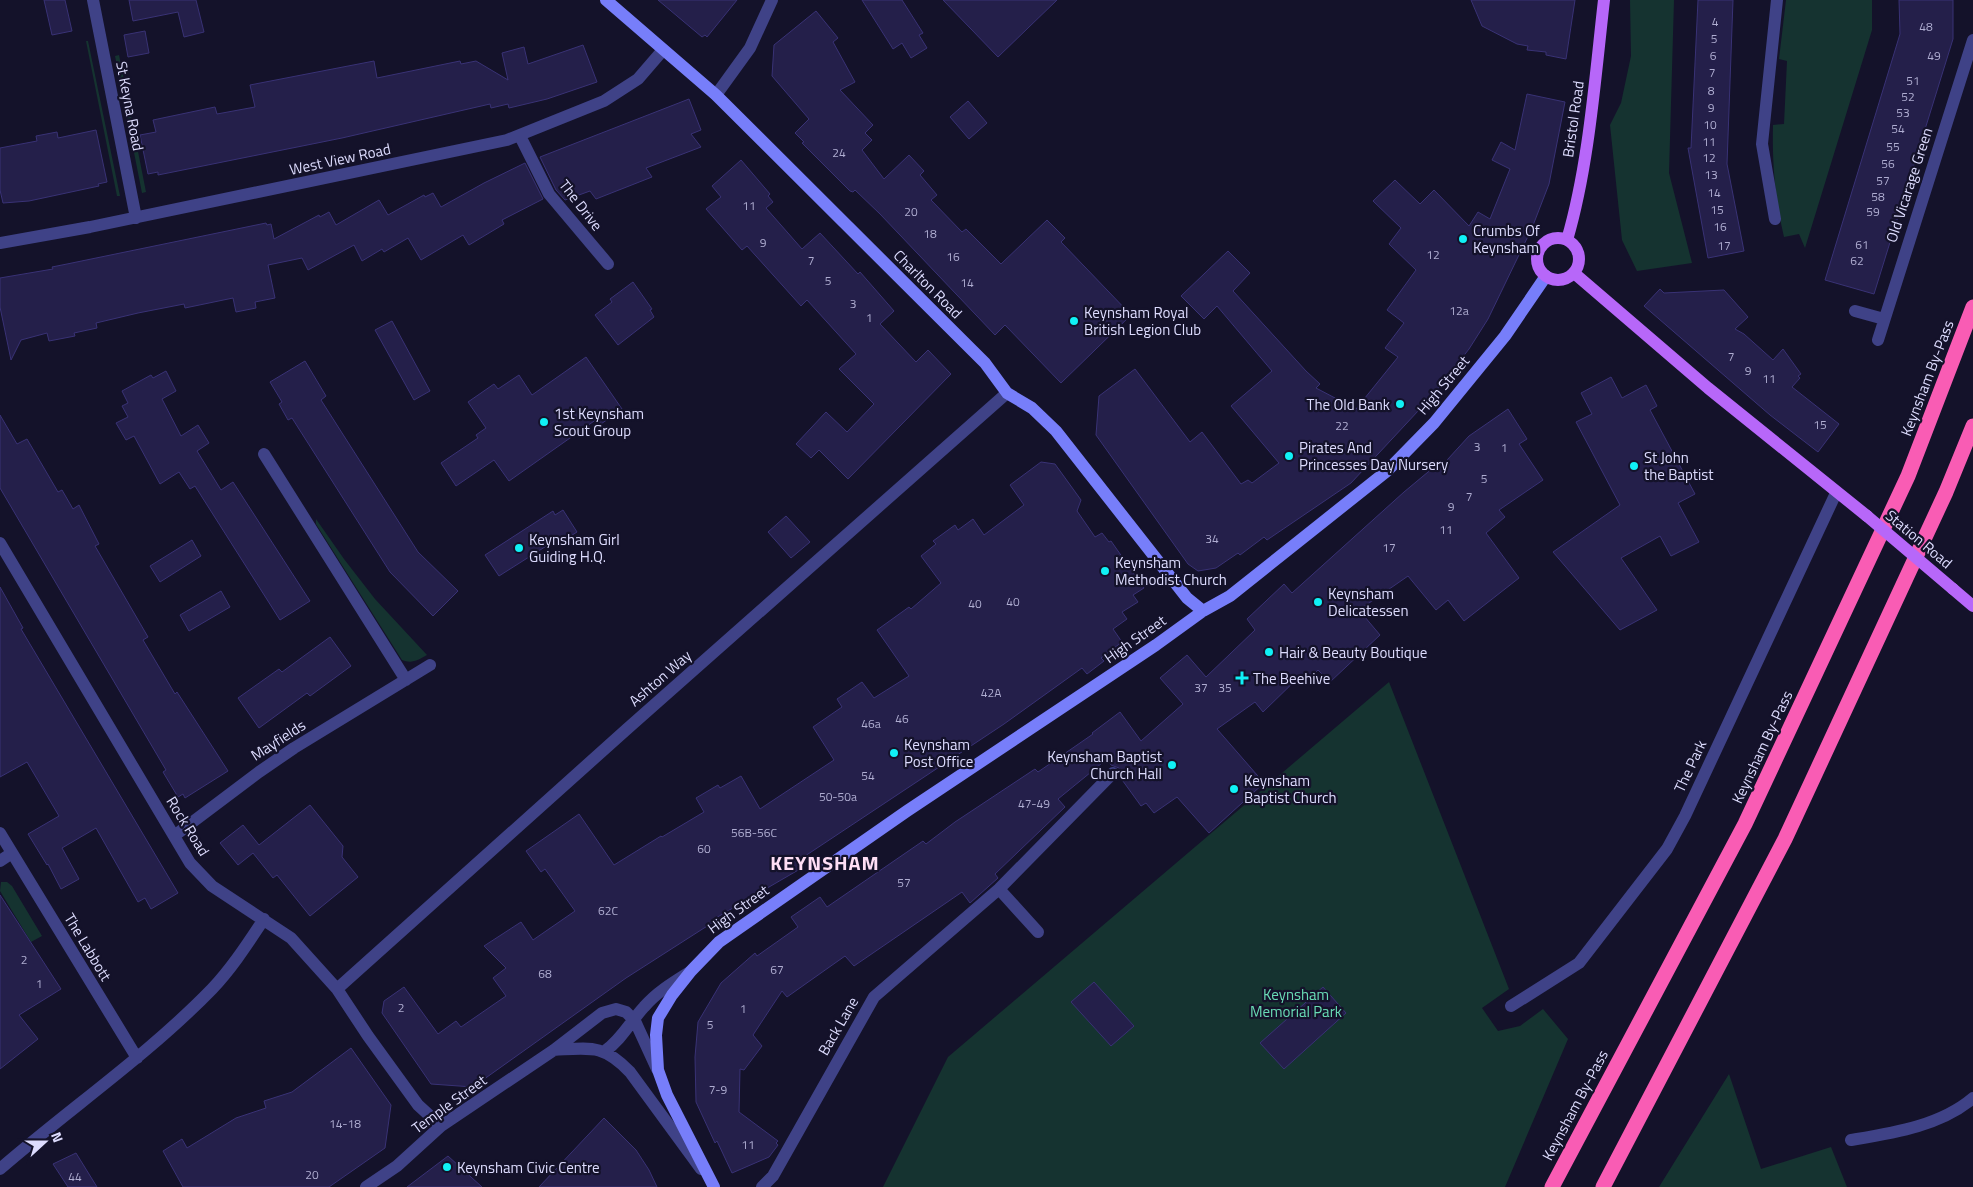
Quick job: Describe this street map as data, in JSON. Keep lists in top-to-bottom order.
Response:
{
  "streets": {
    "highway": ["Keynsham By-Pass"],
    "main road": [
      "Bristol Road",
      "Charlton Road",
      "High Street",
      "Station Road"
    ],
    "street": [
      "St Keyna Road",
      "West View Road",
      "Old Vicarage Green",
      "The Drive",
      "Ashton Way",
      "Mayfields",
      "The Park",
      "Rock Road",
      "The Labbott",
      "Back Lane",
      "Temple Street"
    ]
  },
  "crossings": [
    ["St Keyna Road", "West View Road"],
    ["Bristol Road", "High Street"],
    ["West View Road", "The Drive"],
    ["West View Road", "Charlton Road"],
    ["Charlton Road", "High Street"],
    ["Charlton Road", "Ashton Way"],
    ["High Street", "Temple Street"],
    ["Station Road", "The Park"],
    ["Ashton Way", "Rock Road"],
    ["Mayfields", "Rock Road"],
    ["Rock Road", "Temple Street"]
  ],
  "districts": ["KEYNSHAM"],
  "parks": ["Keynsham Memorial Park"],
  "places": {
    "other": [
      "Crumbs Of Keynsham",
      "Keynsham Royal British Legion Club",
      "The Old Bank",
      "1st Keynsham Scout Group",
      "Pirates And Princesses Day Nursery",
      "St John the Baptist",
      "Keynsham Girl Guiding H.Q.",
      "Keynsham Methodist Church",
      "Keynsham Delicatessen",
      "Hair & Beauty Boutique",
      "Keynsham Post Office",
      "Keynsham Baptist Church Hall",
      "Keynsham Baptist Church",
      "Keynsham Civic Centre"
    ],
    "health": ["The Beehive"]
  },
  "house_numbers": [
    "4",
    "48",
    "5",
    "6",
    "49",
    "7",
    "51",
    "8",
    "52",
    "9",
    "53",
    "10",
    "54",
    "11",
    "55",
    "24",
    "12",
    "56",
    "13",
    "57",
    "14",
    "58",
    "11",
    "15",
    "20",
    "59",
    "16",
    "18",
    "9",
    "61",
    "17",
    "12",
    "16",
    "7",
    "62",
    "5",
    "14",
    "3",
    "12a",
    "1",
    "7",
    "9",
    "11",
    "15",
    "22",
    "3",
    "1",
    "5",
    "7",
    "9",
    "11",
    "34",
    "17",
    "40",
    "40",
    "37",
    "35",
    "42A",
    "46",
    "46a",
    "54",
    "50-50a",
    "47-49",
    "56B-56C",
    "60",
    "57",
    "62C",
    "2",
    "67",
    "68",
    "1",
    "2",
    "1",
    "5",
    "7-9",
    "14-18",
    "11",
    "20",
    "44"
  ],
  "north": "right"
}
